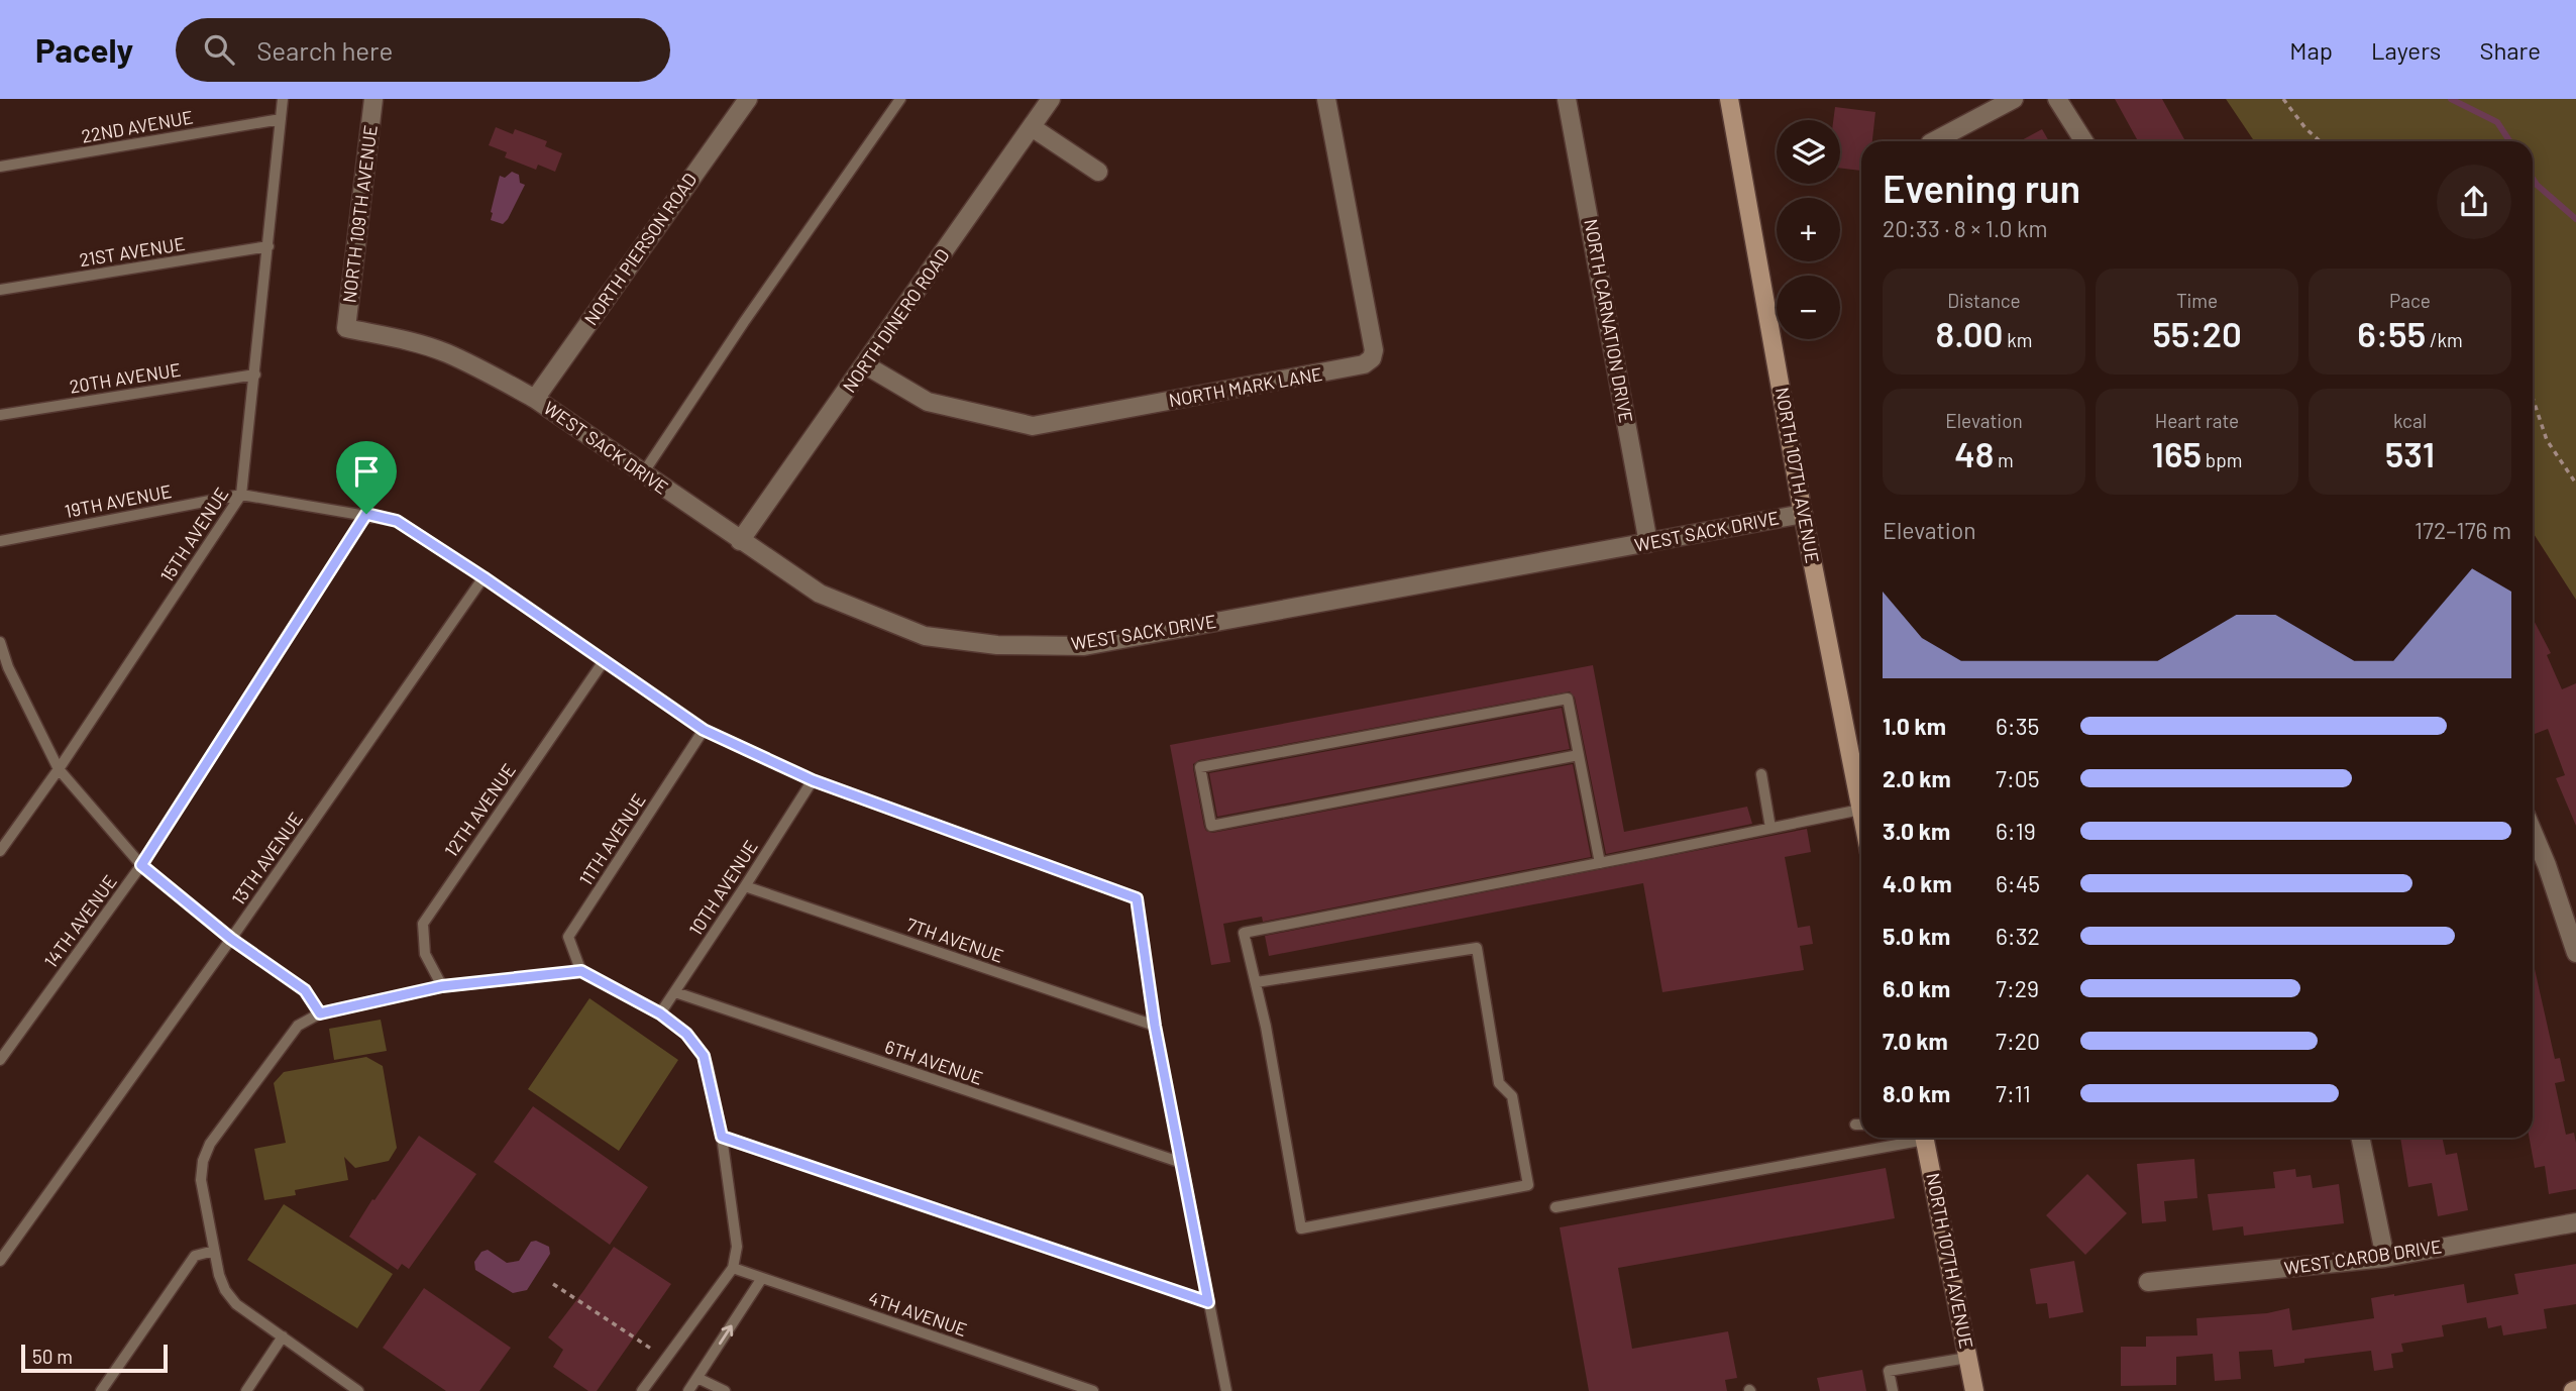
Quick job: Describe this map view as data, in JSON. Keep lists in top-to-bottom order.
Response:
{
  "streets": {
    "main road": ["NORTH 107TH AVENUE"],
    "street": [
      "NORTH 109TH AVENUE",
      "NORTH PIERSON ROAD",
      "NORTH DINERO ROAD",
      "NORTH CARNATION DRIVE",
      "NORTH MARK LANE",
      "WEST SACK DRIVE",
      "WEST CAROB DRIVE"
    ],
    "lane": [
      "22ND AVENUE",
      "21ST AVENUE",
      "20TH AVENUE",
      "19TH AVENUE",
      "15TH AVENUE",
      "12TH AVENUE",
      "11TH AVENUE",
      "13TH AVENUE",
      "10TH AVENUE",
      "14TH AVENUE",
      "7TH AVENUE",
      "6TH AVENUE",
      "4TH AVENUE"
    ]
  },
  "crossings": [
    ["22ND AVENUE", "15TH AVENUE"],
    ["NORTH 109TH AVENUE", "WEST SACK DRIVE"],
    ["NORTH PIERSON ROAD", "WEST SACK DRIVE"],
    ["21ST AVENUE", "15TH AVENUE"],
    ["NORTH DINERO ROAD", "NORTH MARK LANE"],
    ["NORTH DINERO ROAD", "WEST SACK DRIVE"],
    ["NORTH CARNATION DRIVE", "WEST SACK DRIVE"],
    ["20TH AVENUE", "15TH AVENUE"],
    ["WEST SACK DRIVE", "NORTH 107TH AVENUE"],
    ["19TH AVENUE", "15TH AVENUE"],
    ["19TH AVENUE", "12TH AVENUE"],
    ["19TH AVENUE", "11TH AVENUE"],
    ["19TH AVENUE", "13TH AVENUE"],
    ["19TH AVENUE", "10TH AVENUE"],
    ["19TH AVENUE", "14TH AVENUE"],
    ["19TH AVENUE", "7TH AVENUE"],
    ["10TH AVENUE", "7TH AVENUE"],
    ["10TH AVENUE", "6TH AVENUE"]
  ],
  "scale_bar": "50 m",
  "page": {
    "header": "Pacely",
    "search": "Search here",
    "nav": ["Map", "Layers", "Share"],
    "map_buttons": ["+", "−"],
    "heading": ["Evening run", "20:33 · 8 × 1.0 km"],
    "stats": [
      ["Distance", "8.00 km"],
      ["Time", "55:20"],
      ["Pace", "6:55 /km"],
      ["Elevation", "48 m"],
      ["Heart rate", "165 bpm"],
      ["kcal", "531"]
    ],
    "chart": ["Elevation", "172–176 m"],
    "list": [
      {
        "name": "1.0 km",
        "note": "6:35"
      },
      {
        "name": "2.0 km",
        "note": "7:05"
      },
      {
        "name": "3.0 km",
        "note": "6:19"
      },
      {
        "name": "4.0 km",
        "note": "6:45"
      },
      {
        "name": "5.0 km",
        "note": "6:32"
      },
      {
        "name": "6.0 km",
        "note": "7:29"
      },
      {
        "name": "7.0 km",
        "note": "7:20"
      },
      {
        "name": "8.0 km",
        "note": "7:11"
      }
    ],
    "scale": "50 m"
  }
}
